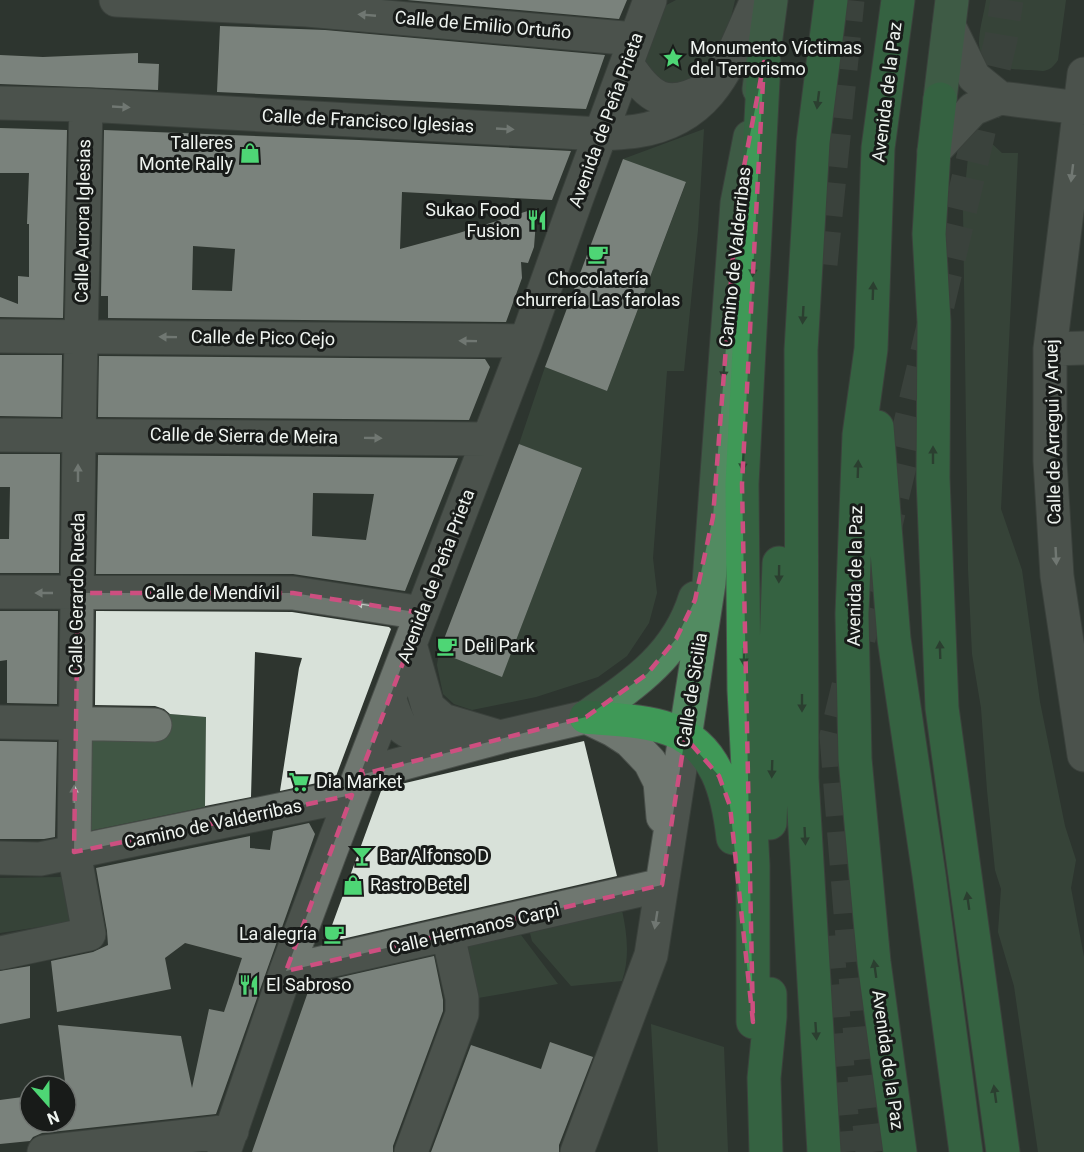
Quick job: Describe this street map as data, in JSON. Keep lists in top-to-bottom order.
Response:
{
  "streets": {
    "highway": ["Avenida de la Paz"],
    "main road": ["Camino de Valderribas", "Calle de Sicilia"],
    "street": [
      "Calle de Emilio Ortuño",
      "Avenida de Peña Prieta",
      "Calle de Francisco Iglesias",
      "Calle Aurora Iglesias",
      "Calle de Pico Cejo",
      "Calle de Arregui y Aruej",
      "Calle de Sierra de Meira",
      "Calle de Mendívil",
      "Calle Gerardo Rueda",
      "Calle Hermanos Carpi"
    ]
  },
  "crossings": [
    ["Calle de Emilio Ortuño", "Avenida de Peña Prieta"],
    ["Avenida de Peña Prieta", "Calle de Francisco Iglesias"],
    ["Avenida de Peña Prieta", "Camino de Valderribas"],
    ["Avenida de Peña Prieta", "Calle de Pico Cejo"],
    ["Avenida de Peña Prieta", "Calle de Sierra de Meira"],
    ["Avenida de Peña Prieta", "Calle de Mendívil"],
    ["Avenida de Peña Prieta", "Calle Hermanos Carpi"],
    ["Calle de Francisco Iglesias", "Calle Aurora Iglesias"],
    ["Calle Aurora Iglesias", "Calle de Pico Cejo"],
    ["Calle Aurora Iglesias", "Calle Gerardo Rueda"],
    ["Camino de Valderribas", "Calle Gerardo Rueda"],
    ["Camino de Valderribas", "Calle de Sicilia"],
    ["Calle de Pico Cejo", "Calle Gerardo Rueda"],
    ["Calle de Sierra de Meira", "Calle Gerardo Rueda"],
    ["Calle de Mendívil", "Calle Gerardo Rueda"],
    ["Calle de Sicilia", "Calle Hermanos Carpi"]
  ],
  "one_way": [
    "Calle de Emilio Ortuño",
    "Calle de Francisco Iglesias",
    "Calle de Pico Cejo",
    "Calle de Arregui y Aruej",
    "Calle de Sierra de Meira",
    "Calle Gerardo Rueda"
  ],
  "places": {
    "place": ["Monumento Víctimas del Terrorismo"],
    "shop": ["Talleres Monte Rally", "Rastro Betel"],
    "restaurant": ["Sukao Food Fusion", "El Sabroso"],
    "cafe": ["Chocolatería churrería Las farolas", "Deli Park", "La alegría"],
    "supermarket": ["Dia Market"],
    "bar": ["Bar Alfonso D"]
  },
  "north": "bottom"
}
